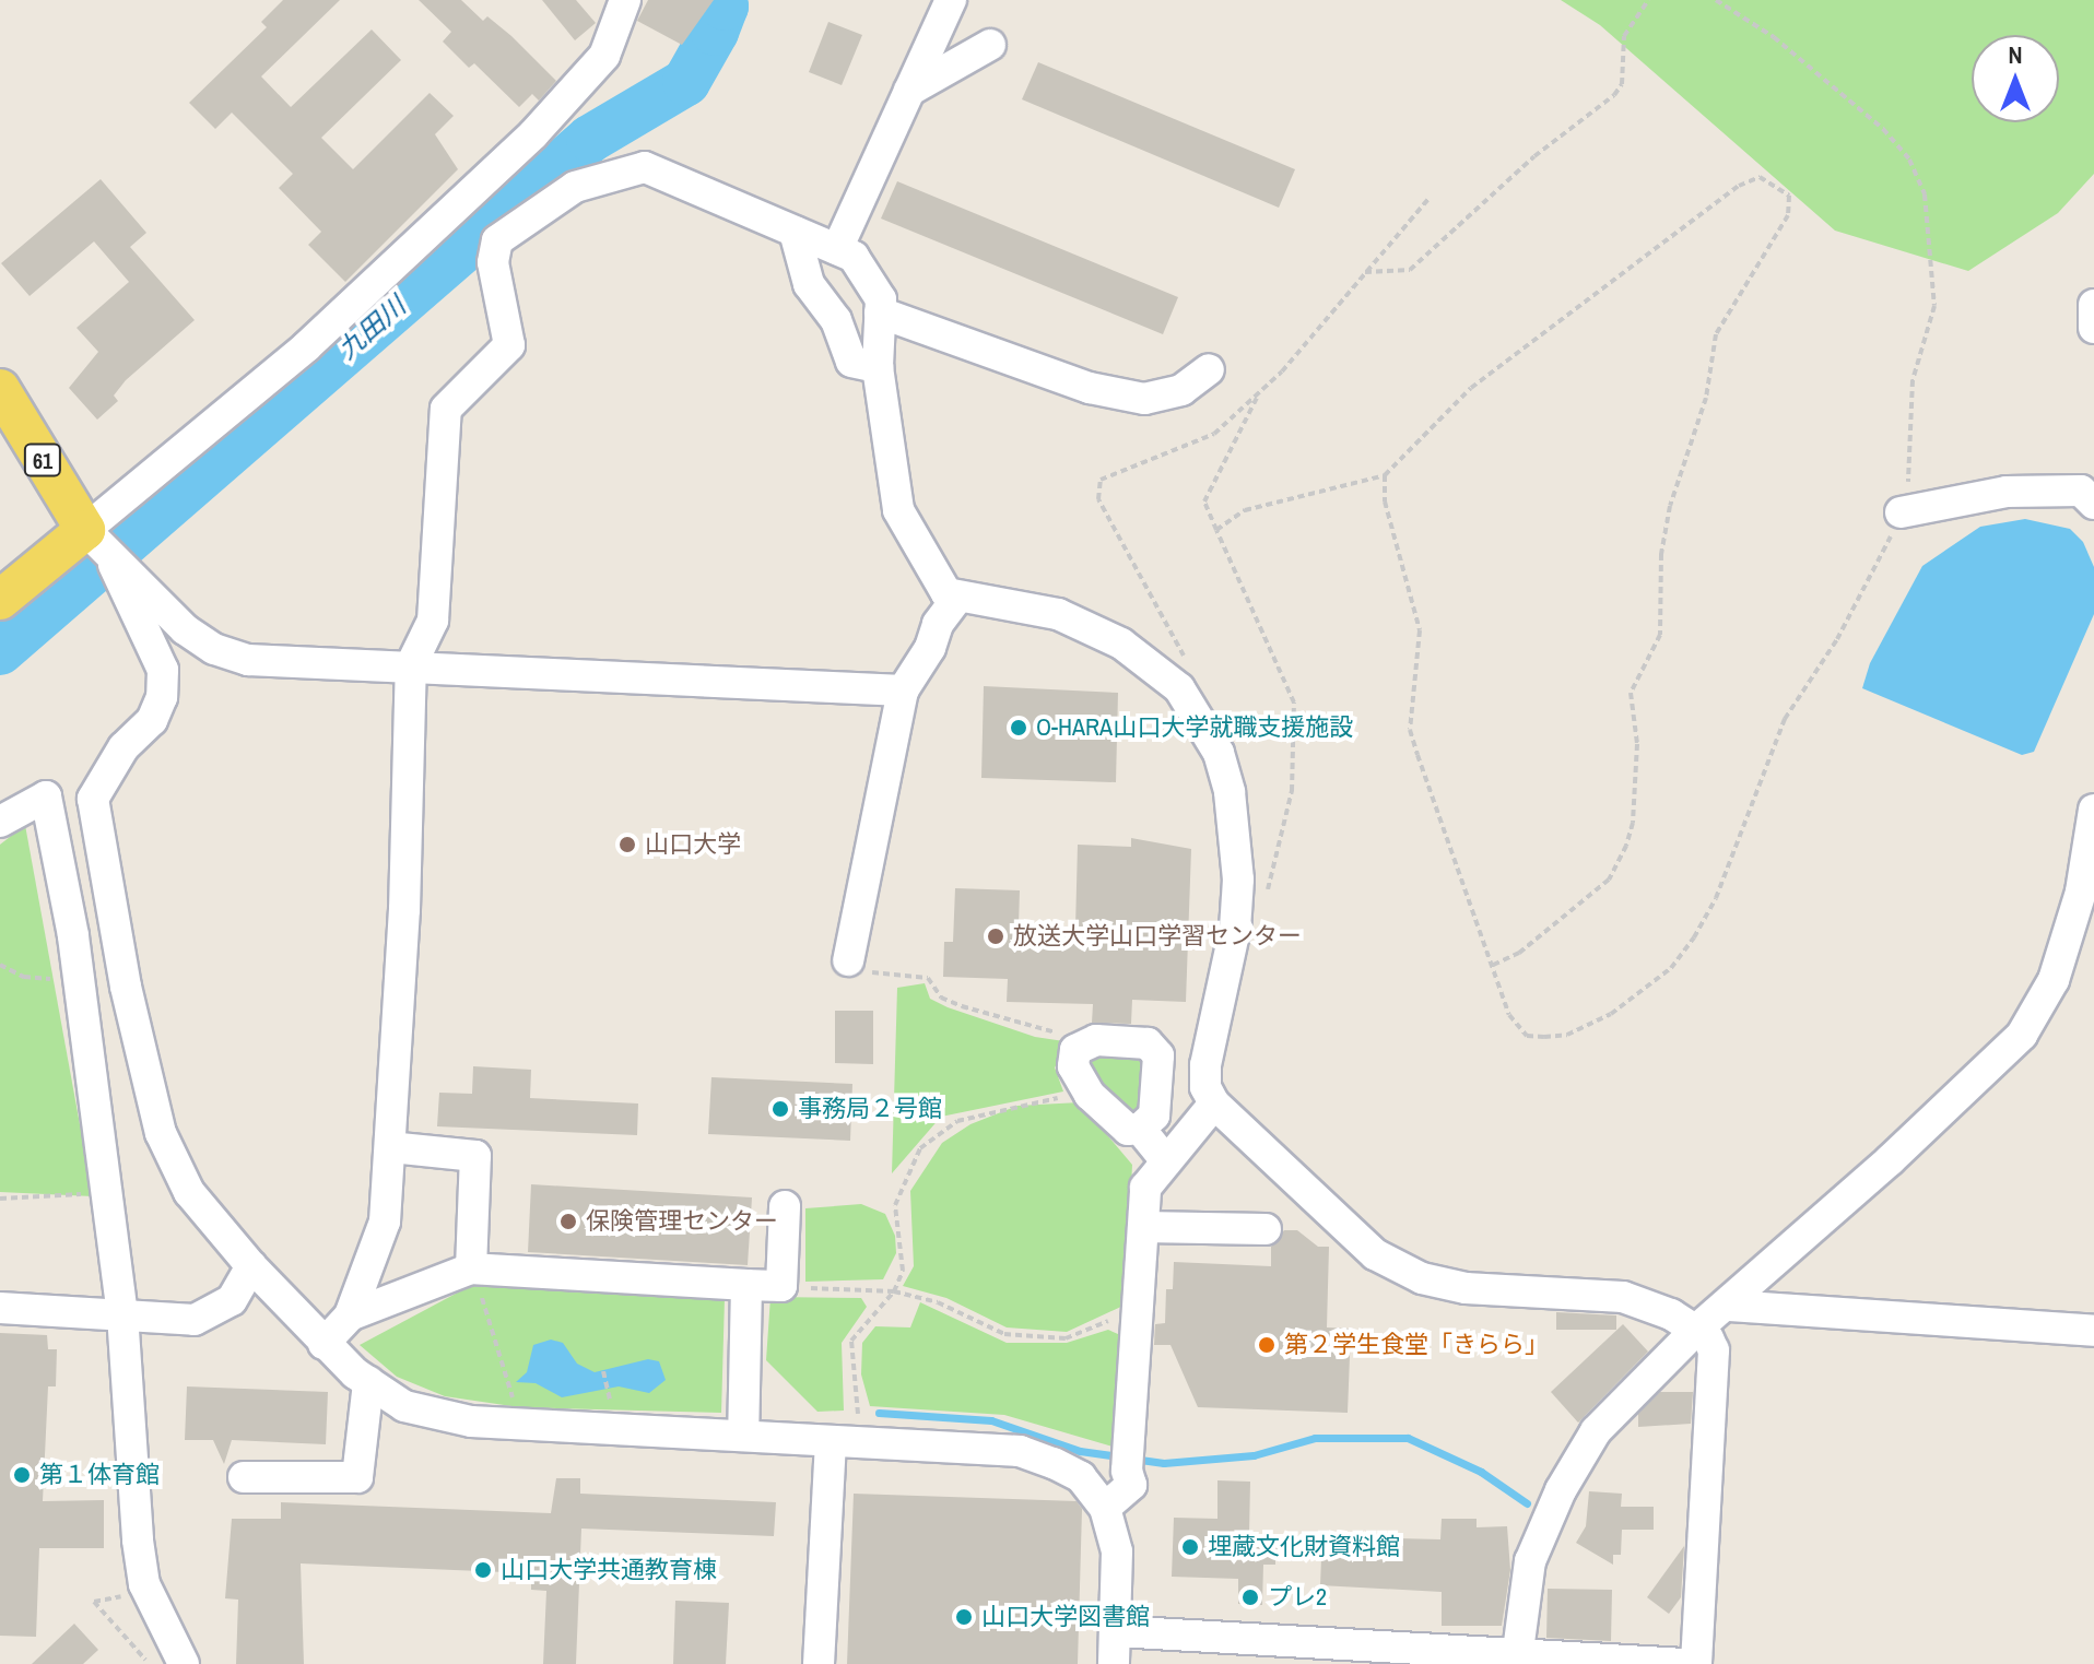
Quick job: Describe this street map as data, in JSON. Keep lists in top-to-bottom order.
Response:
{
  "streets": {
    "main road": ["61"]
  },
  "water": ["九田川"],
  "places": [
    "O-HARA山口大学就職支援施設",
    "山口大学",
    "放送大学山口学習センター",
    "事務局２号館",
    "保険管理センター",
    "第２学生食堂「きらら」",
    "第１体育館",
    "埋蔵文化財資料館",
    "山口大学共通教育棟",
    "プレ2",
    "山口大学図書館"
  ],
  "north": "top"
}
